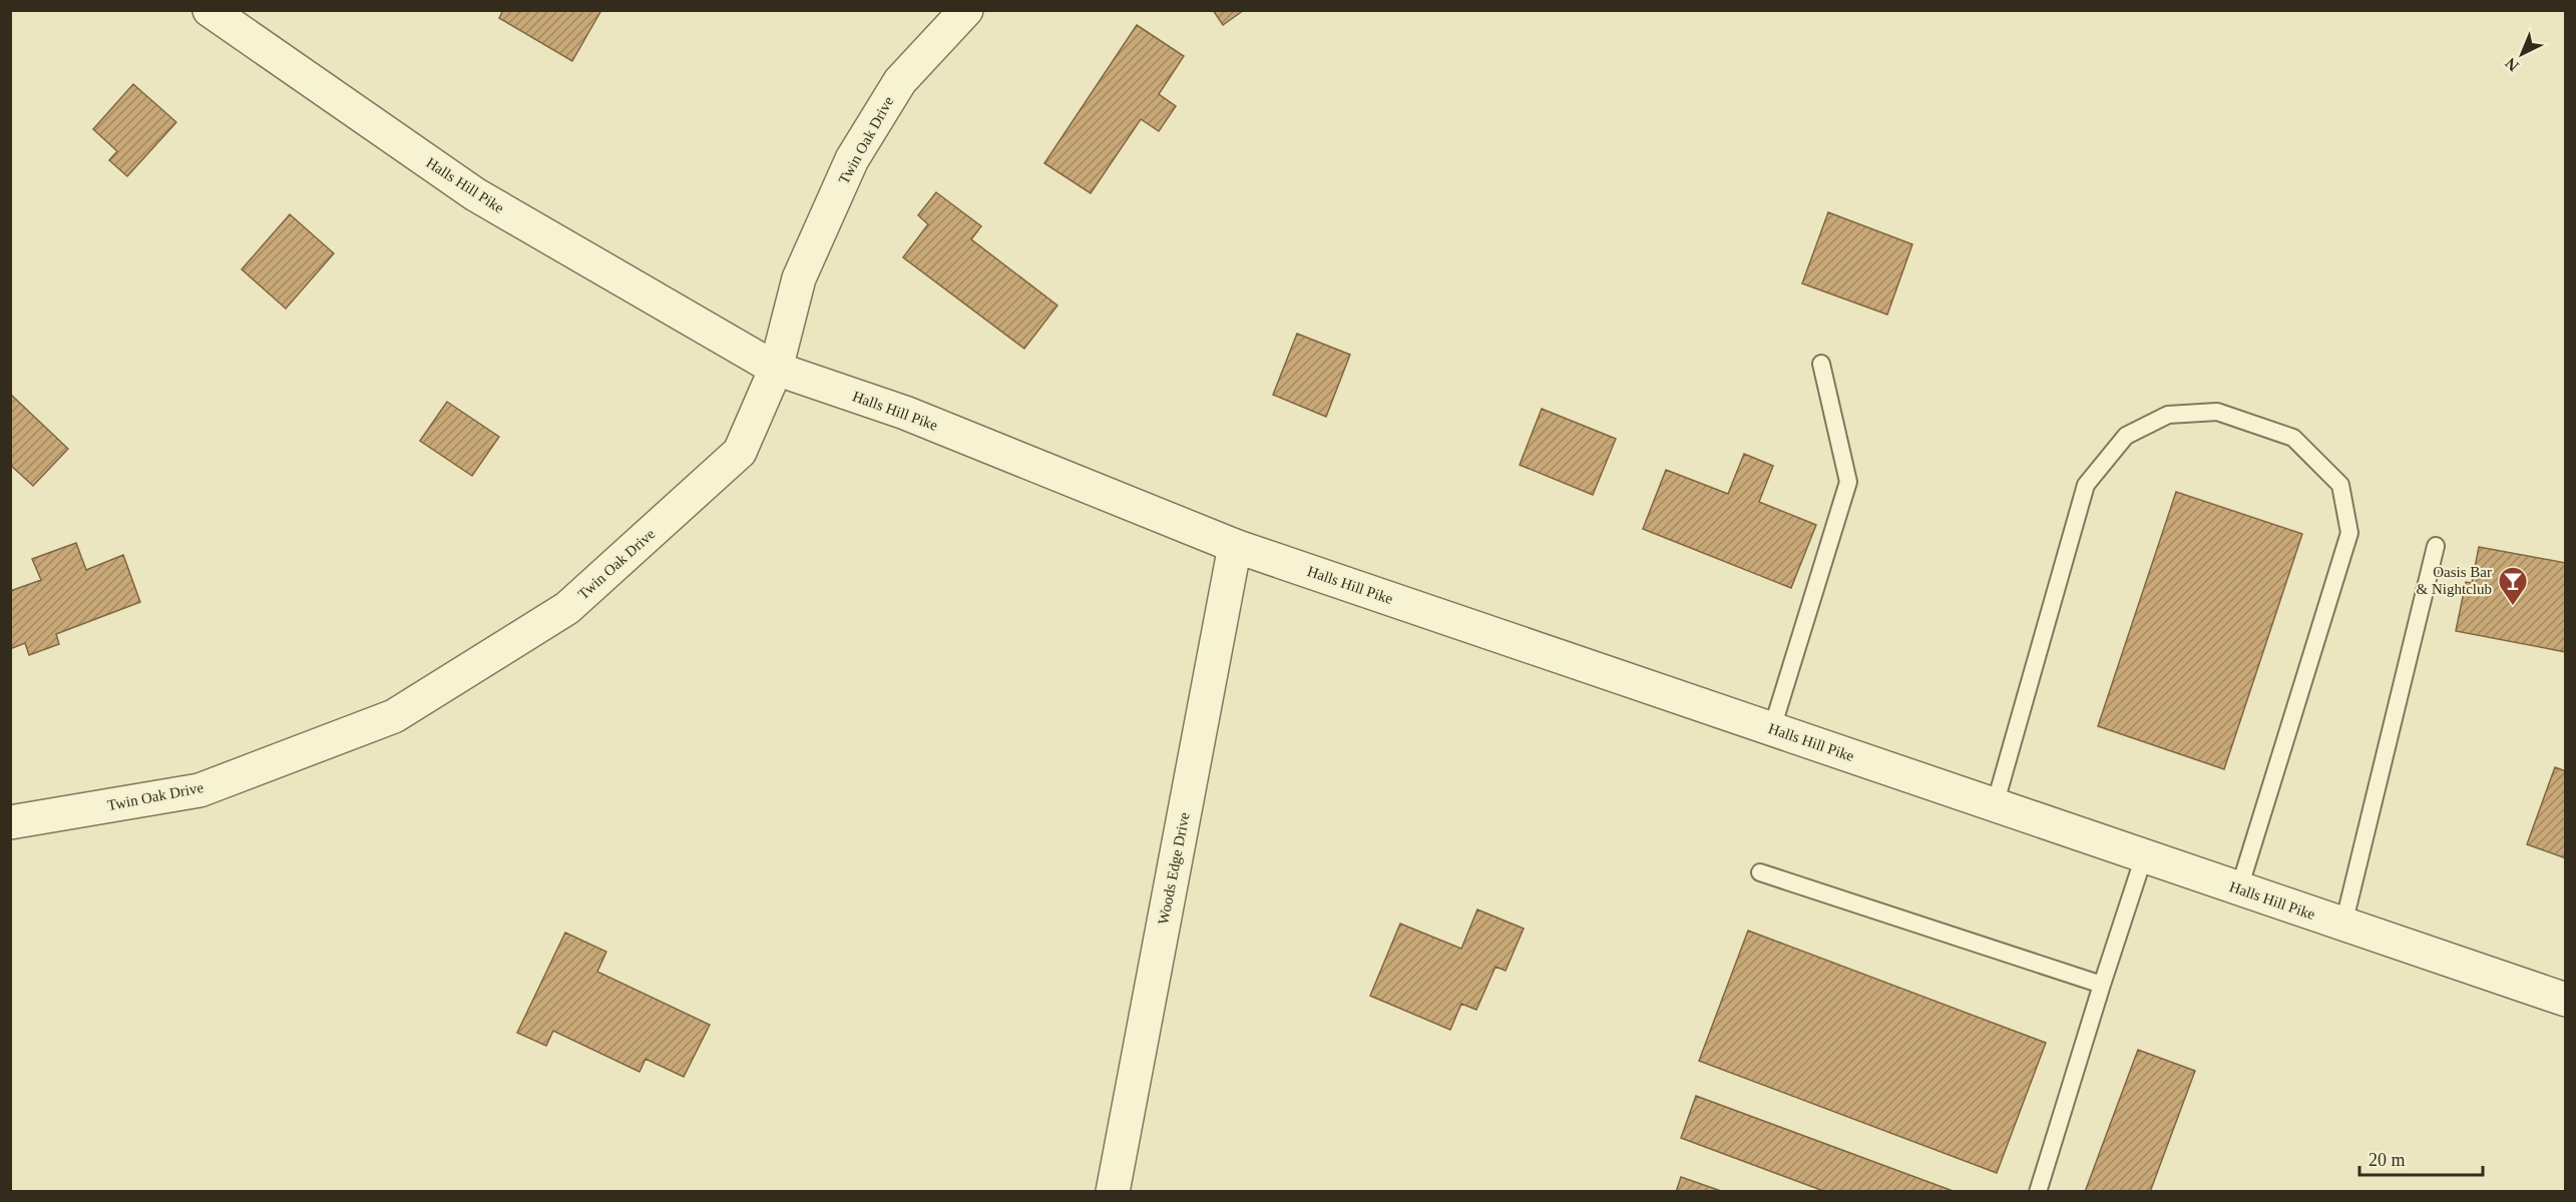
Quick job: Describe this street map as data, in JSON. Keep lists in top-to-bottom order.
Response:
{
  "streets": {
    "street": ["Twin Oak Drive", "Halls Hill Pike", "Woods Edge Drive"]
  },
  "crossings": [
    ["Twin Oak Drive", "Halls Hill Pike"],
    ["Halls Hill Pike", "Woods Edge Drive"]
  ],
  "places": {
    "bar": ["Oasis Bar & Nightclub"]
  },
  "scale_bar": "20 m",
  "north": "bottom left"
}
